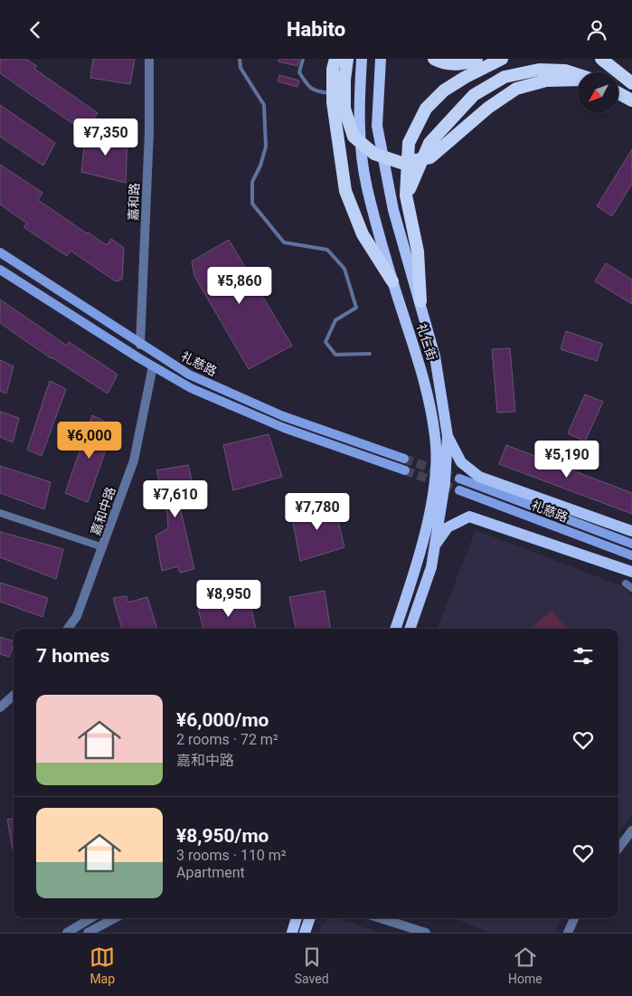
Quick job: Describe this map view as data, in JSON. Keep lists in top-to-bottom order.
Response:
{
  "streets": {
    "main road": ["礼仁街", "礼慈路"],
    "street": ["嘉和路", "嘉和中路"]
  },
  "crossings": [
    ["嘉和路", "礼慈路"],
    ["礼慈路", "嘉和中路"]
  ],
  "north": "bottom left",
  "page": {
    "header": "Habito",
    "price": [
      "¥7,350",
      "¥5,860",
      "¥6,000",
      "¥5,190",
      "¥7,610",
      "¥7,780",
      "¥8,950"
    ],
    "heading": "7 homes",
    "list": [
      {
        "name": "¥6,000/mo",
        "note": "2 rooms · 72 m² · 嘉和中路"
      },
      {
        "name": "¥8,950/mo",
        "note": "3 rooms · 110 m² · Apartment"
      }
    ],
    "tabs": ["Map", "Saved", "Home"]
  }
}
